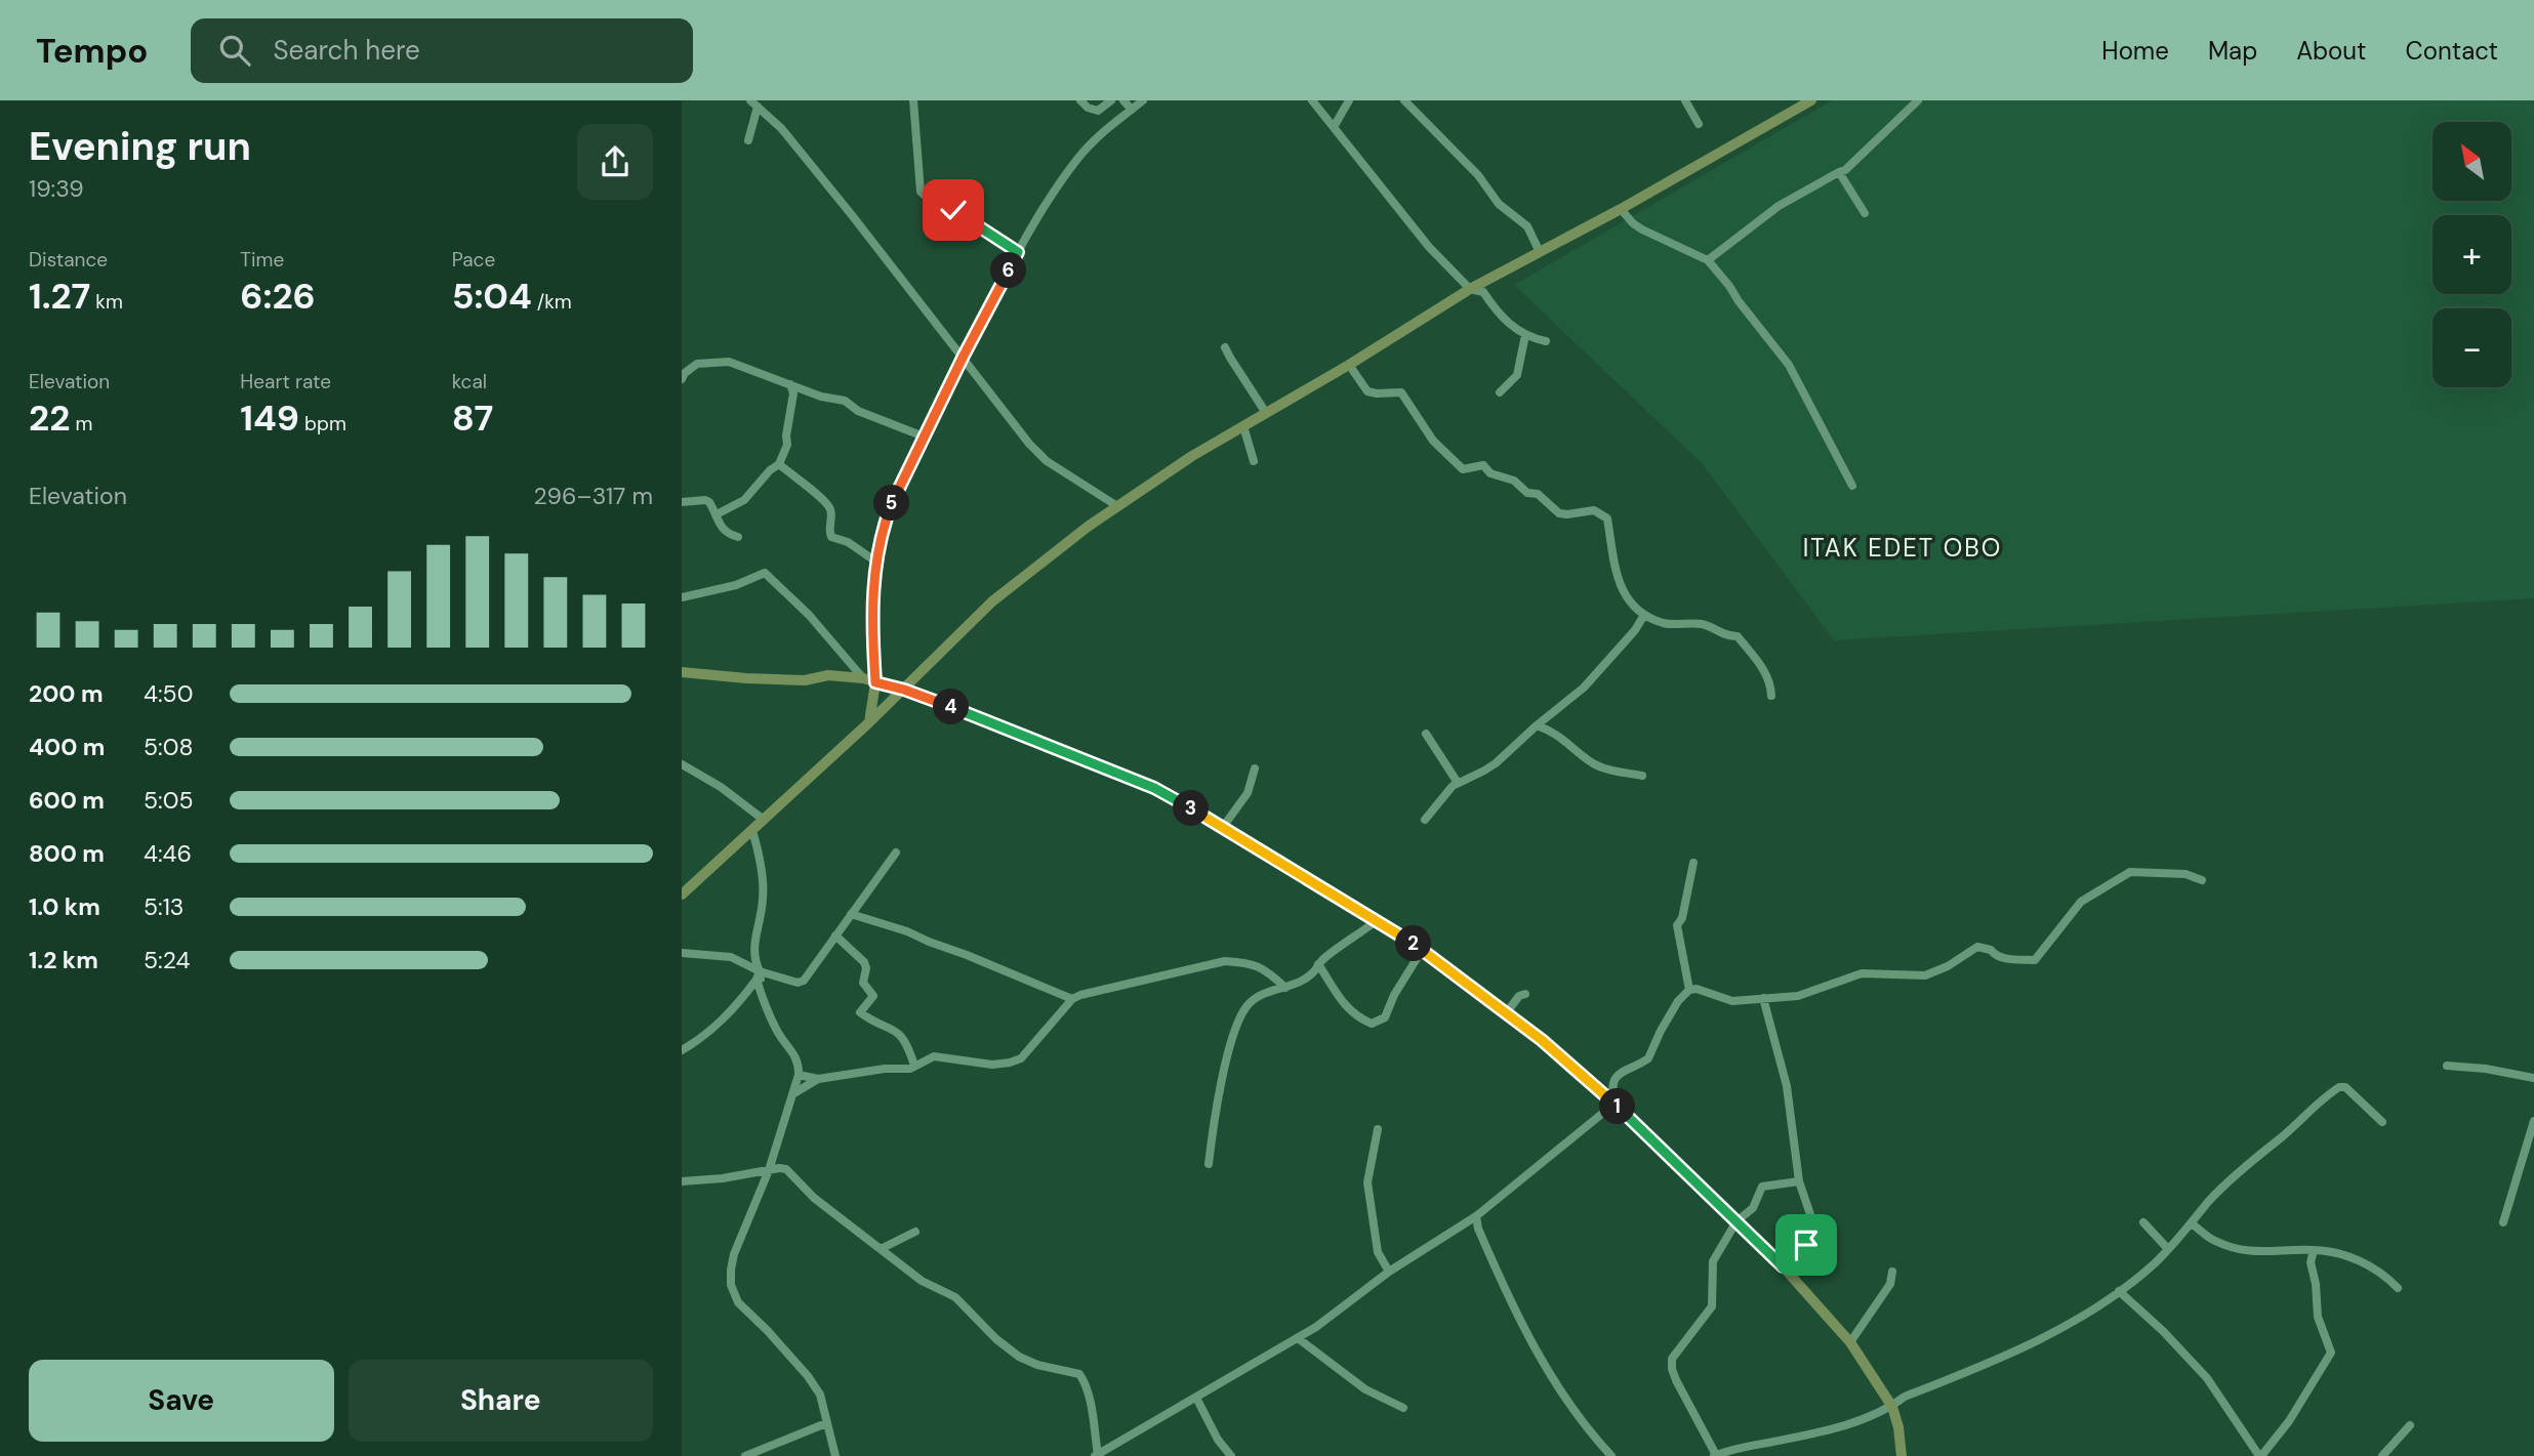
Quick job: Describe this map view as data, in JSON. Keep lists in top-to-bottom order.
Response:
{
  "districts": ["ITAK EDET OBO"],
  "north": "top left",
  "page": {
    "header": "Tempo",
    "search": "Search here",
    "nav": [
      "Home",
      "Map",
      "About",
      "Contact"
    ],
    "heading": ["Evening run", "19:39"],
    "map_buttons": ["+", "−"],
    "stats": [
      ["Distance", "1.27 km"],
      ["Time", "6:26"],
      ["Pace", "5:04 /km"],
      ["Elevation", "22 m"],
      ["Heart rate", "149 bpm"],
      ["kcal", "87"]
    ],
    "pins": [
      "6",
      "5",
      "4",
      "3",
      "2",
      "1"
    ],
    "chart": ["Elevation", "296–317 m"],
    "list": [
      {
        "name": "200 m",
        "note": "4:50"
      },
      {
        "name": "400 m",
        "note": "5:08"
      },
      {
        "name": "600 m",
        "note": "5:05"
      },
      {
        "name": "800 m",
        "note": "4:46"
      },
      {
        "name": "1.0 km",
        "note": "5:13"
      },
      {
        "name": "1.2 km",
        "note": "5:24"
      }
    ],
    "buttons": ["Save", "Share"]
  }
}
